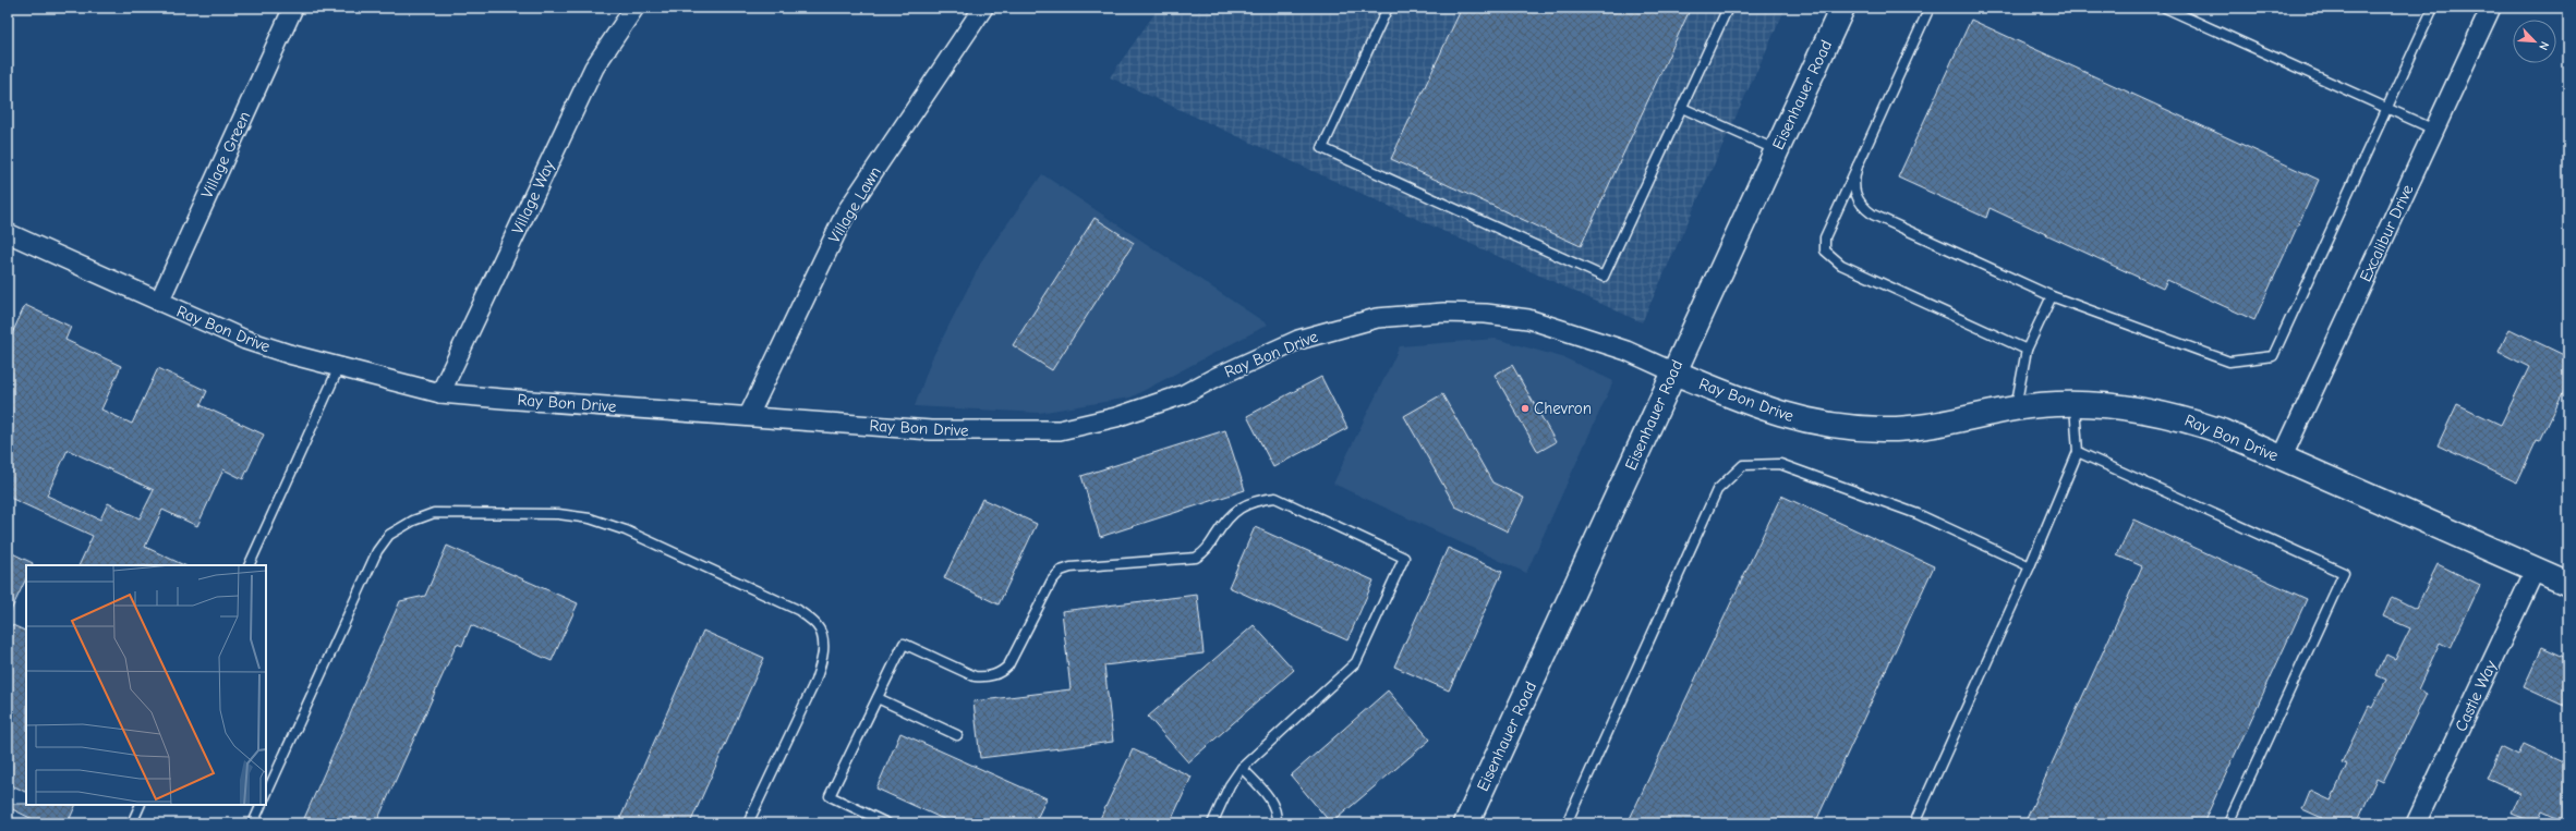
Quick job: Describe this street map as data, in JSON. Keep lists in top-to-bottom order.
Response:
{
  "streets": {
    "street": [
      "Eisenhauer Road",
      "Village Green",
      "Village Way",
      "Village Lawn",
      "Excalibur Drive",
      "Ray Bon Drive",
      "Castle Way"
    ]
  },
  "crossings": [
    ["Eisenhauer Road", "Ray Bon Drive"],
    ["Village Green", "Ray Bon Drive"],
    ["Village Way", "Ray Bon Drive"],
    ["Village Lawn", "Ray Bon Drive"],
    ["Excalibur Drive", "Ray Bon Drive"],
    ["Ray Bon Drive", "Castle Way"]
  ],
  "places": ["Chevron"],
  "north": "bottom right"
}
